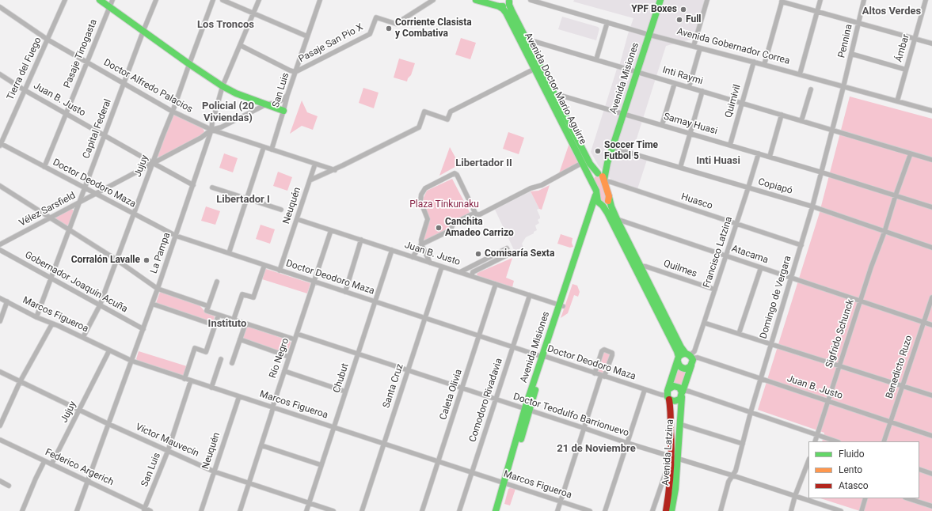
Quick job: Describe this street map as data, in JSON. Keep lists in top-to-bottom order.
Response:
{
  "streets": {
    "main road": ["Avenida Misiones", "Avenida Doctor Mario Aguirre", "Avenida Latzina"],
    "street": [
      "Pennina",
      "Pasaje San Pio X",
      "Avenida Gobernador Correa",
      "Ámbar",
      "Pasaje Tinogasta",
      "Tierra del Fuego",
      "Inti Raymi",
      "Doctor Alfredo Palacios",
      "San Luis",
      "Juan B. Justo",
      "Quimivil",
      "Samay Huasi",
      "Capital Federal",
      "Jujuy",
      "Doctor Deodoro Maza",
      "Copiapó",
      "Huasco",
      "Neuquén",
      "Vélez Sarsfield",
      "Francisco Latzina",
      "La Pampa",
      "Atacama",
      "Quilmes",
      "Gobernador Joaquín Acuña",
      "Domingo de Vergara",
      "Marcos Figueroa",
      "Sigfrido Schunck",
      "Río Negro",
      "Benedicto Ruzo",
      "Chubut",
      "Santa Cruz",
      "Caleta Olivia",
      "Comodoro Rivadavia",
      "Doctor Teodulfo Barrionuevo",
      "Víctor Mauvecín",
      "Federico Argerich"
    ]
  },
  "crossings": [
    ["Pennina", "Avenida Gobernador Correa"],
    ["Pennina", "Domingo de Vergara"],
    ["Pasaje San Pio X", "San Luis"],
    ["Avenida Gobernador Correa", "Ámbar"],
    ["Avenida Gobernador Correa", "Avenida Misiones"],
    ["Avenida Gobernador Correa", "Quimivil"],
    ["Avenida Gobernador Correa", "Domingo de Vergara"],
    ["Pasaje Tinogasta", "Doctor Alfredo Palacios"],
    ["Pasaje Tinogasta", "Juan B. Justo"],
    ["Pasaje Tinogasta", "Doctor Deodoro Maza"],
    ["Tierra del Fuego", "Doctor Alfredo Palacios"],
    ["Tierra del Fuego", "Juan B. Justo"],
    ["Tierra del Fuego", "Doctor Deodoro Maza"],
    ["Inti Raymi", "Avenida Misiones"],
    ["Inti Raymi", "Avenida Doctor Mario Aguirre"],
    ["Inti Raymi", "Quimivil"],
    ["Inti Raymi", "Domingo de Vergara"],
    ["Inti Raymi", "Sigfrido Schunck"],
    ["Avenida Misiones", "Avenida Doctor Mario Aguirre"],
    ["Avenida Misiones", "Juan B. Justo"],
    ["Avenida Misiones", "Samay Huasi"],
    ["Avenida Misiones", "Doctor Deodoro Maza"],
    ["Avenida Misiones", "Copiapó"],
    ["Avenida Misiones", "Huasco"],
    ["Avenida Misiones", "Marcos Figueroa"],
    ["Avenida Misiones", "Doctor Teodulfo Barrionuevo"],
    ["Doctor Alfredo Palacios", "San Luis"],
    ["Doctor Alfredo Palacios", "Capital Federal"],
    ["Doctor Alfredo Palacios", "Jujuy"],
    ["Doctor Alfredo Palacios", "Neuquén"],
    ["Doctor Alfredo Palacios", "Vélez Sarsfield"],
    ["Doctor Alfredo Palacios", "La Pampa"],
    ["Avenida Doctor Mario Aguirre", "Samay Huasi"],
    ["Avenida Doctor Mario Aguirre", "Huasco"],
    ["San Luis", "Vélez Sarsfield"],
    ["San Luis", "Marcos Figueroa"],
    ["San Luis", "Víctor Mauvecín"],
    ["San Luis", "Federico Argerich"],
    ["Juan B. Justo", "Capital Federal"],
    ["Juan B. Justo", "Jujuy"],
    ["Juan B. Justo", "Neuquén"],
    ["Juan B. Justo", "Vélez Sarsfield"],
    ["Juan B. Justo", "Francisco Latzina"],
    ["Juan B. Justo", "La Pampa"],
    ["Juan B. Justo", "Domingo de Vergara"],
    ["Juan B. Justo", "Sigfrido Schunck"],
    ["Juan B. Justo", "Río Negro"],
    ["Juan B. Justo", "Benedicto Ruzo"],
    ["Juan B. Justo", "Chubut"],
    ["Juan B. Justo", "Santa Cruz"],
    ["Juan B. Justo", "Caleta Olivia"],
    ["Juan B. Justo", "Comodoro Rivadavia"],
    ["Juan B. Justo", "Avenida Latzina"],
    ["Quimivil", "Samay Huasi"],
    ["Samay Huasi", "Francisco Latzina"],
    ["Samay Huasi", "Domingo de Vergara"],
    ["Samay Huasi", "Sigfrido Schunck"],
    ["Capital Federal", "Doctor Deodoro Maza"],
    ["Capital Federal", "Vélez Sarsfield"],
    ["Capital Federal", "Gobernador Joaquín Acuña"],
    ["Capital Federal", "Marcos Figueroa"],
    ["Jujuy", "Doctor Deodoro Maza"],
    ["Jujuy", "Vélez Sarsfield"],
    ["Jujuy", "Gobernador Joaquín Acuña"],
    ["Jujuy", "Marcos Figueroa"],
    ["Jujuy", "Víctor Mauvecín"],
    ["Jujuy", "Federico Argerich"],
    ["Doctor Deodoro Maza", "Neuquén"],
    ["Doctor Deodoro Maza", "Vélez Sarsfield"],
    ["Doctor Deodoro Maza", "La Pampa"],
    ["Doctor Deodoro Maza", "Río Negro"],
    ["Doctor Deodoro Maza", "Chubut"],
    ["Doctor Deodoro Maza", "Santa Cruz"],
    ["Doctor Deodoro Maza", "Caleta Olivia"],
    ["Doctor Deodoro Maza", "Comodoro Rivadavia"],
    ["Doctor Deodoro Maza", "Avenida Latzina"],
    ["Copiapó", "Francisco Latzina"],
    ["Copiapó", "Domingo de Vergara"],
    ["Copiapó", "Sigfrido Schunck"],
    ["Huasco", "Francisco Latzina"],
    ["Huasco", "Domingo de Vergara"],
    ["Neuquén", "Marcos Figueroa"],
    ["Neuquén", "Víctor Mauvecín"],
    ["Vélez Sarsfield", "La Pampa"],
    ["Francisco Latzina", "Atacama"],
    ["Francisco Latzina", "Quilmes"],
    ["Francisco Latzina", "Avenida Latzina"],
    ["La Pampa", "Gobernador Joaquín Acuña"],
    ["La Pampa", "Marcos Figueroa"],
    ["La Pampa", "Víctor Mauvecín"],
    ["La Pampa", "Federico Argerich"],
    ["Atacama", "Domingo de Vergara"],
    ["Atacama", "Sigfrido Schunck"],
    ["Atacama", "Benedicto Ruzo"],
    ["Domingo de Vergara", "Doctor Teodulfo Barrionuevo"],
    ["Marcos Figueroa", "Río Negro"],
    ["Marcos Figueroa", "Chubut"],
    ["Marcos Figueroa", "Santa Cruz"],
    ["Marcos Figueroa", "Caleta Olivia"],
    ["Marcos Figueroa", "Comodoro Rivadavia"],
    ["Río Negro", "Doctor Teodulfo Barrionuevo"],
    ["Río Negro", "Víctor Mauvecín"],
    ["Chubut", "Doctor Teodulfo Barrionuevo"],
    ["Chubut", "Víctor Mauvecín"],
    ["Santa Cruz", "Doctor Teodulfo Barrionuevo"],
    ["Caleta Olivia", "Doctor Teodulfo Barrionuevo"],
    ["Comodoro Rivadavia", "Doctor Teodulfo Barrionuevo"],
    ["Doctor Teodulfo Barrionuevo", "Avenida Latzina"]
  ],
  "districts": [
    "Altos Verdes",
    "Los Troncos",
    "Policial (20 Viviendas)",
    "Inti Huasi",
    "Libertador II",
    "Libertador I",
    "Instituto",
    "21 de Noviembre"
  ],
  "parks": ["Plaza Tinkunaku"],
  "places": [
    "YPF Boxes",
    "Full",
    "Corriente Clasista y Combativa",
    "Soccer Time Futbol 5",
    "Canchita Amadeo Carrizo",
    "Comisaría Sexta",
    "Corralón Lavalle"
  ],
  "legend": ["Fluido", "Lento", "Atasco"]
}
